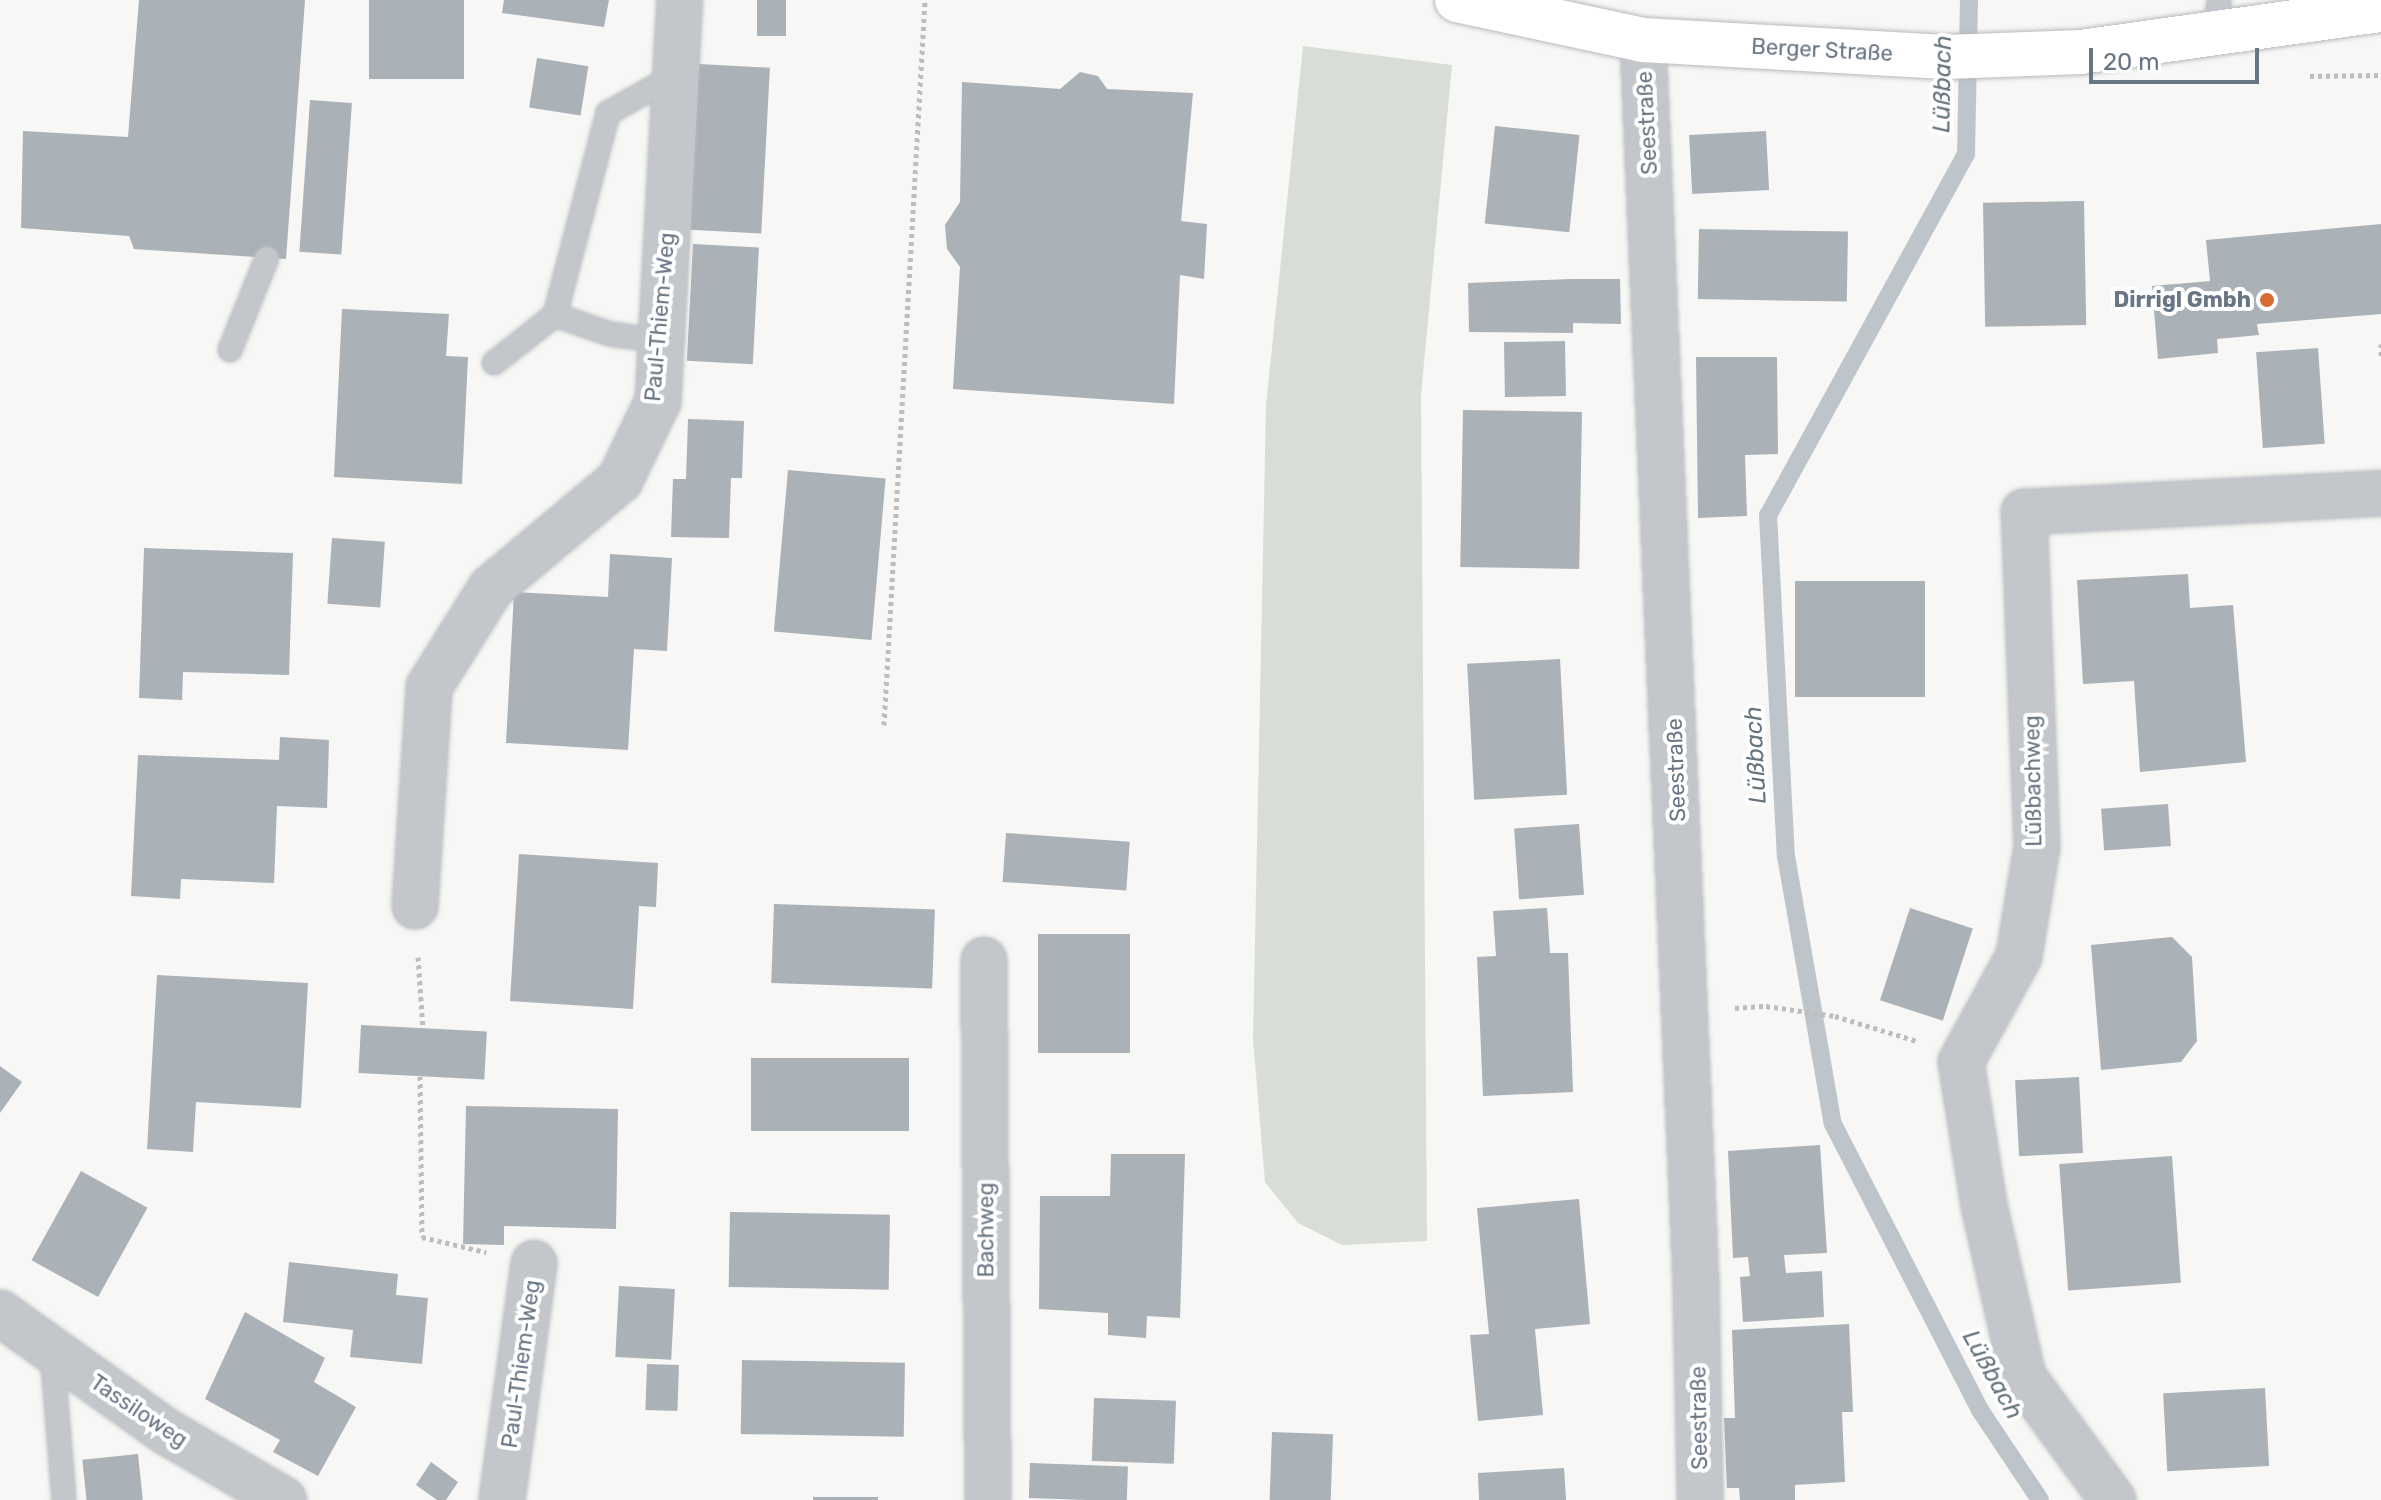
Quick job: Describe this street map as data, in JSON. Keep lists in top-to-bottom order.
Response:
{
  "streets": {
    "main road": ["Berger Straße"],
    "street": [
      "Seestraße",
      "Paul-Thiem-Weg",
      "Lüßbachweg",
      "Bachweg",
      "Tassiloweg"
    ]
  },
  "crossings": [
    ["Berger Straße", "Seestraße"]
  ],
  "water": ["Lüßbach"],
  "places": ["Dirrigl Gmbh"],
  "scale_bar": "20 m"
}
